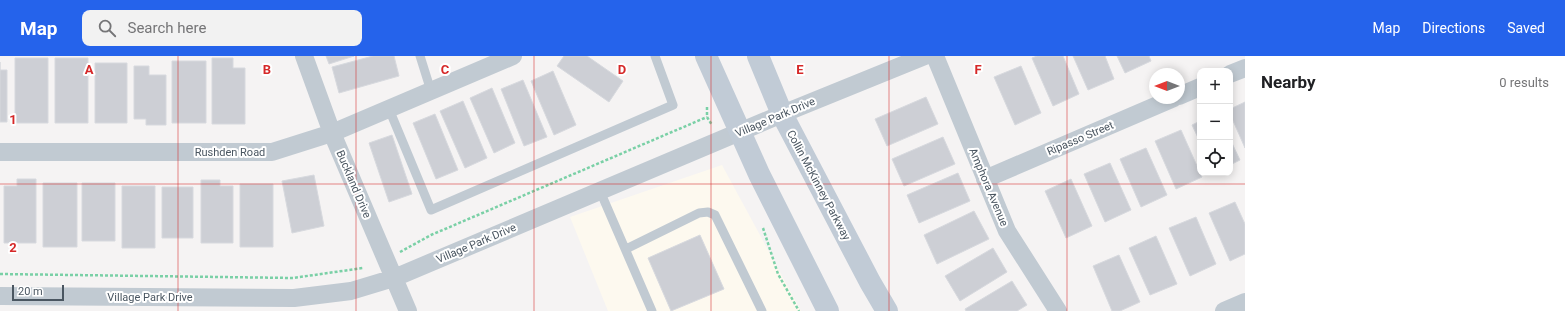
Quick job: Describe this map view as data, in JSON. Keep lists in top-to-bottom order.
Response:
{
  "streets": {
    "street": [
      "Village Park Drive",
      "Ripasso Street",
      "Rushden Road",
      "Buckland Drive",
      "Collin McKinney Parkway",
      "Amphora Avenue"
    ]
  },
  "crossings": [
    ["Village Park Drive", "Buckland Drive"],
    ["Village Park Drive", "Collin McKinney Parkway"],
    ["Ripasso Street", "Amphora Avenue"],
    ["Rushden Road", "Buckland Drive"]
  ],
  "scale_bar": "20 m",
  "north": "left",
  "page": {
    "header": "Map",
    "search": "Search here",
    "nav": ["Map", "Directions", "Saved"],
    "heading": ["Nearby", "0 results"],
    "map_buttons": ["+", "−"],
    "scale": "20 m"
  },
  "grid": {
    "columns": [
      "A",
      "B",
      "C",
      "D",
      "E",
      "F"
    ],
    "rows": ["1", "2"]
  }
}
